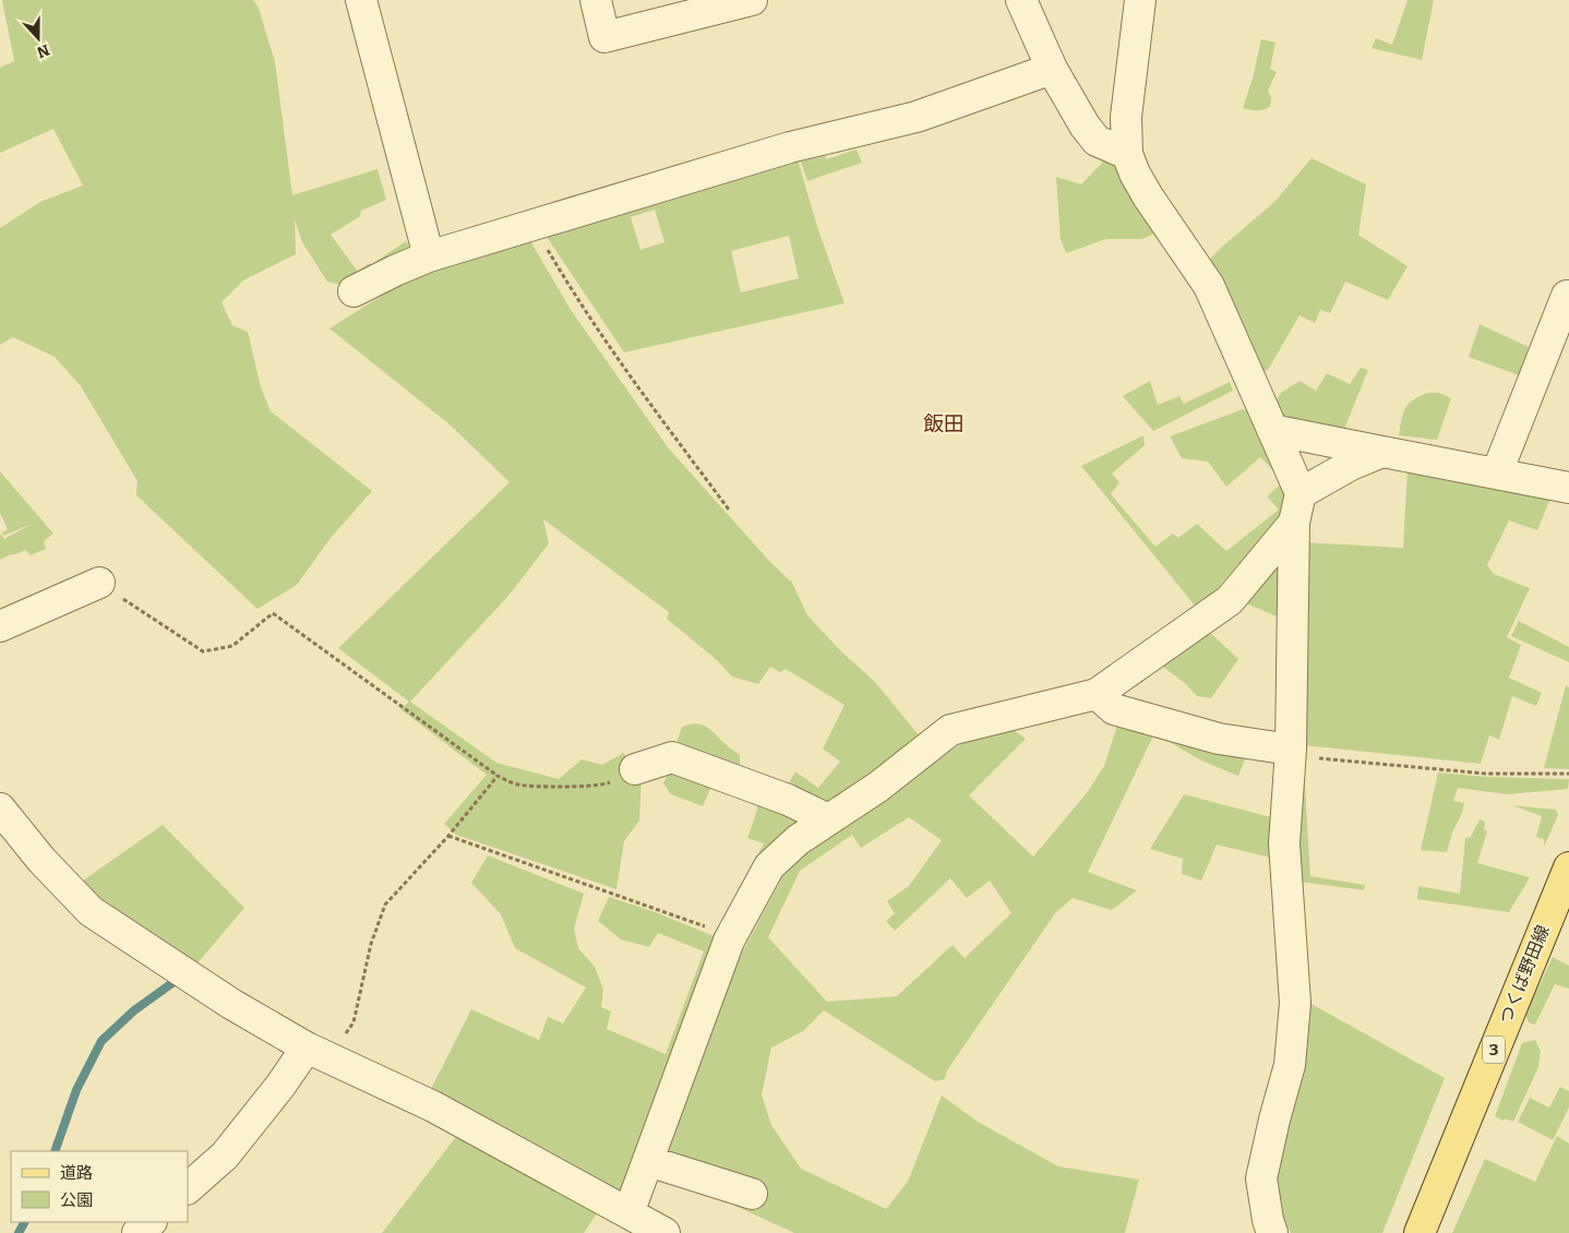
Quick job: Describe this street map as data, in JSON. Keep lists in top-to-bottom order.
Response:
{
  "streets": {
    "main road": ["つくば野田線", "3"]
  },
  "districts": ["飯田"],
  "legend": ["道路", "公園"],
  "north": "bottom"
}
